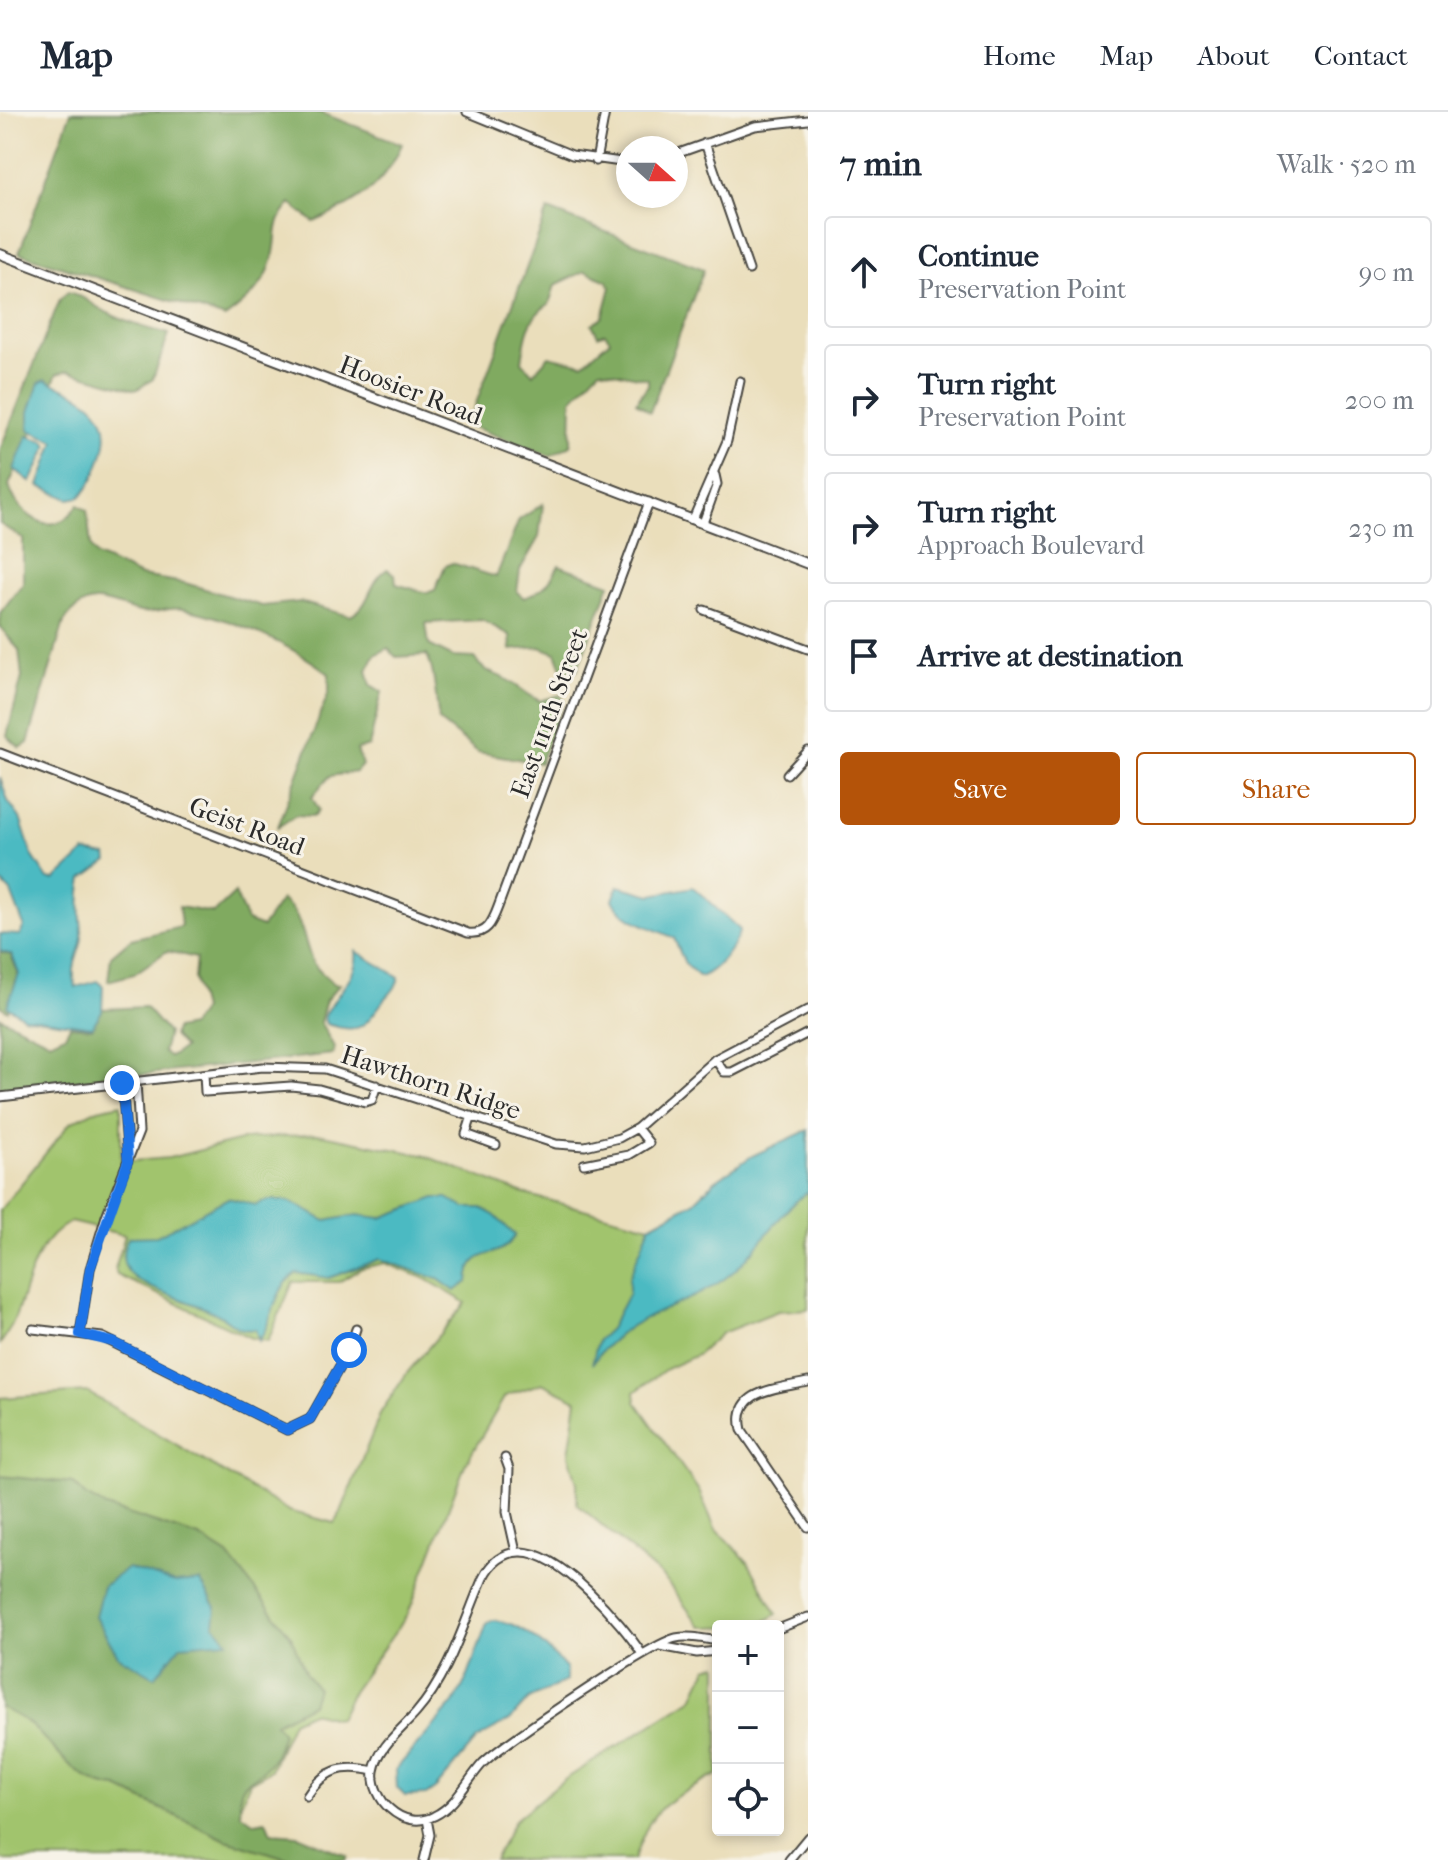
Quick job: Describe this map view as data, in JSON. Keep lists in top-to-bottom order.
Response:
{
  "streets": {
    "street": [
      "Hoosier Road",
      "East 111th Street",
      "Geist Road",
      "Hawthorn Ridge"
    ]
  },
  "crossings": [
    ["Hoosier Road", "East 111th Street"],
    ["East 111th Street", "Geist Road"]
  ],
  "north": "right",
  "page": {
    "header": "Map",
    "nav": [
      "Home",
      "Map",
      "About",
      "Contact"
    ],
    "heading": ["7 min", "Walk · 520 m"],
    "list": [
      ["Continue", "Preservation Point", "90 m"],
      ["Turn right", "Preservation Point", "200 m"],
      ["Turn right", "Approach Boulevard", "230 m"],
      "Arrive at destination"
    ],
    "buttons": ["Save", "Share"],
    "map_buttons": ["+", "−"]
  }
}
